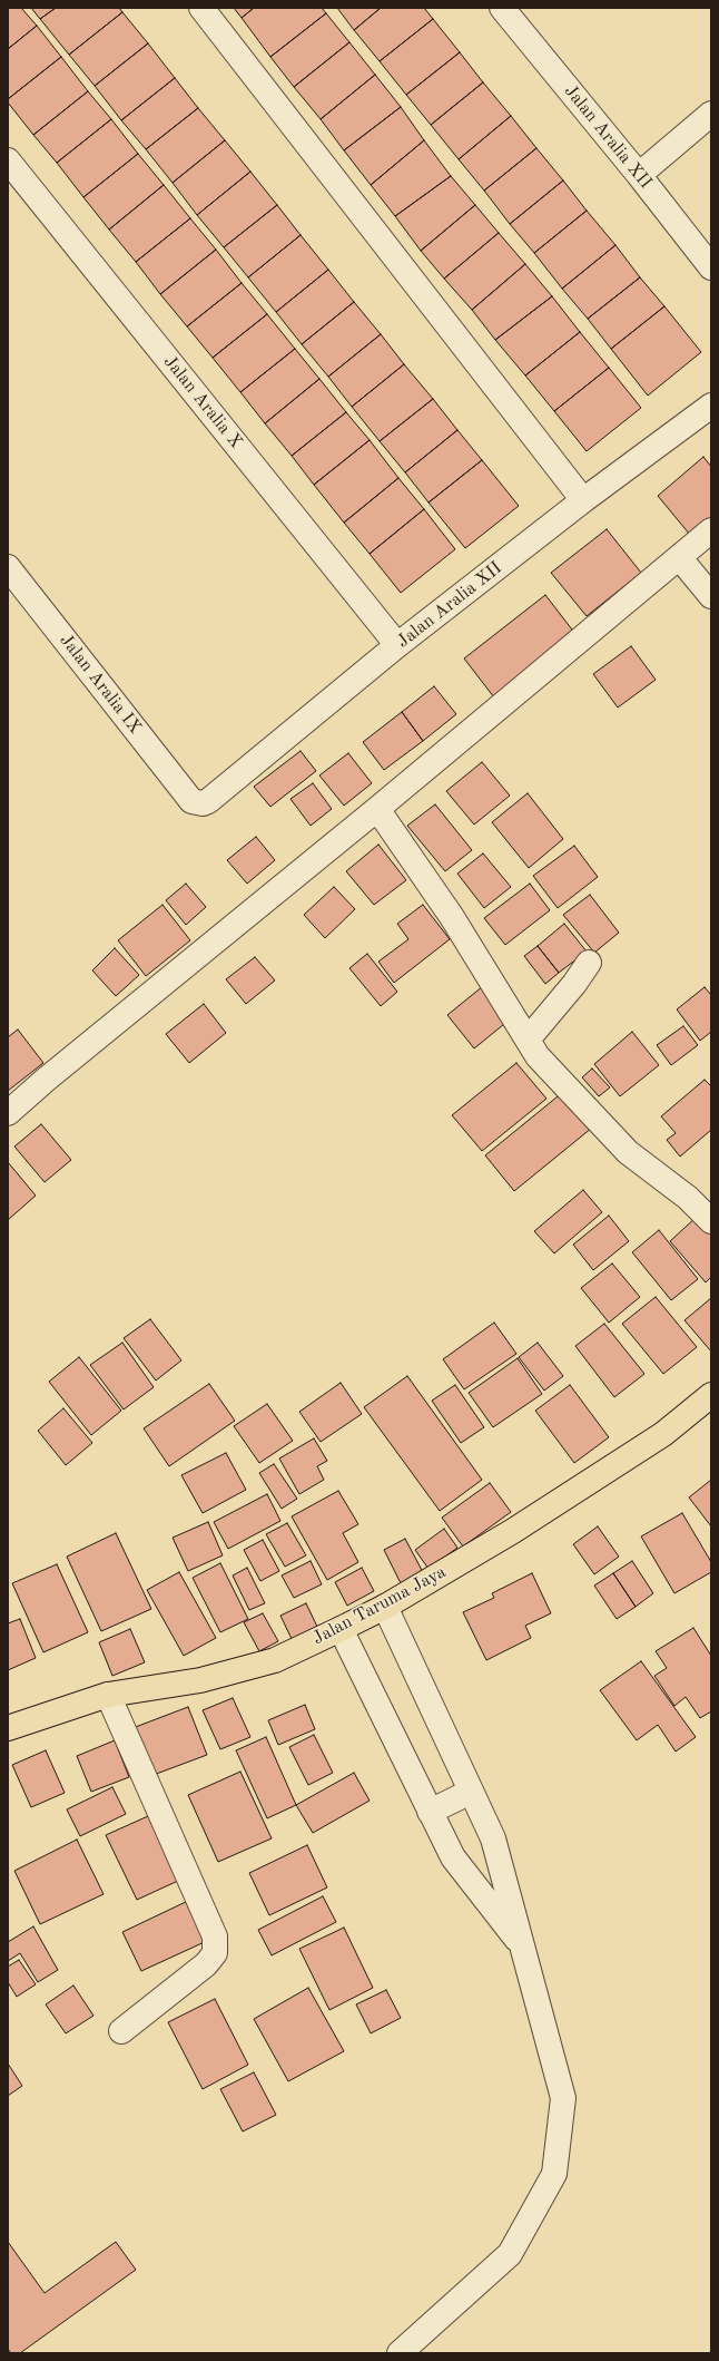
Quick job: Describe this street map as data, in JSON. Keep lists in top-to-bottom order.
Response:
{
  "streets": {
    "main road": ["Jalan Taruma Jaya"],
    "street": ["Jalan Aralia XII", "Jalan Aralia X", "Jalan Aralia IX"]
  },
  "crossings": [
    ["Jalan Aralia XII", "Jalan Aralia X"],
    ["Jalan Aralia XII", "Jalan Aralia IX"]
  ]
}
